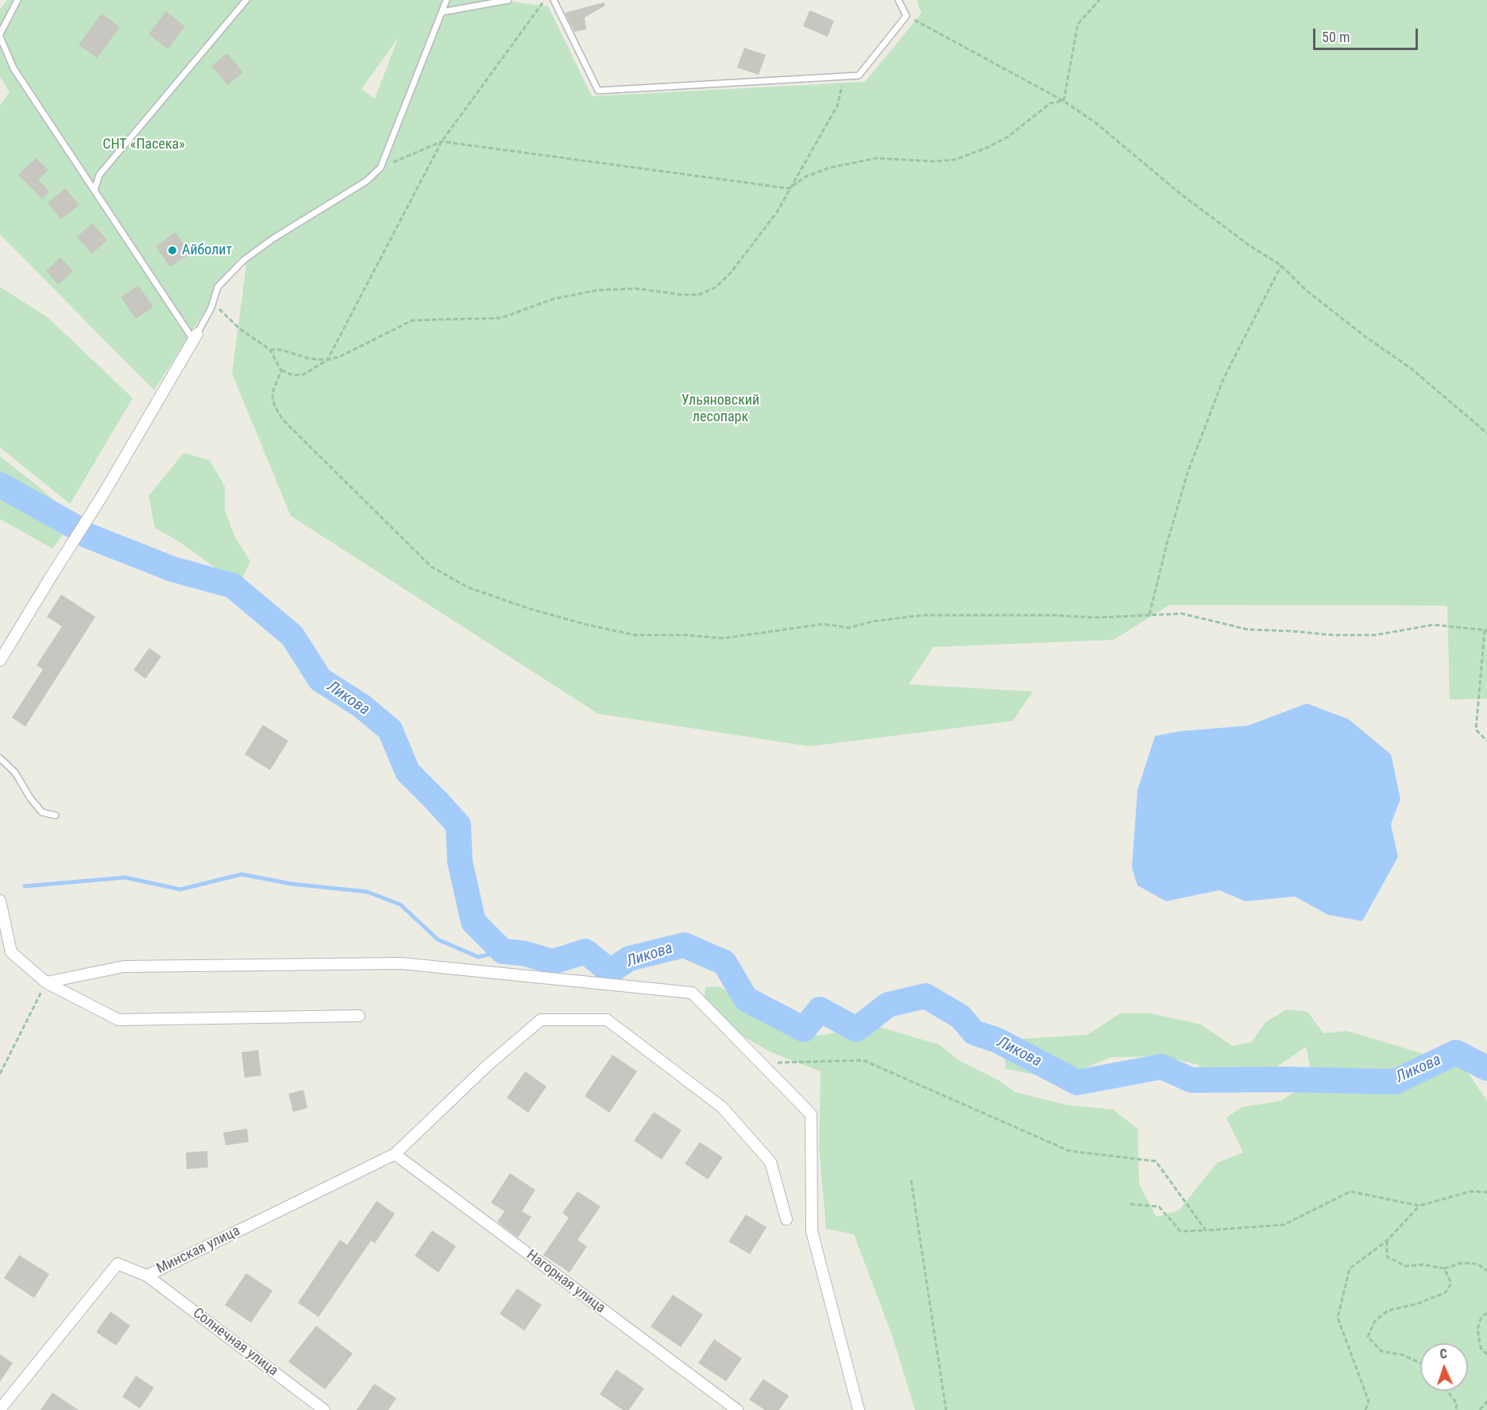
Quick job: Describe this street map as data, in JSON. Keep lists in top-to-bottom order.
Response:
{
  "streets": {
    "street": ["Минская улица", "Нагорная улица", "Солнечная улица"]
  },
  "crossings": [
    ["Минская улица", "Нагорная улица"],
    ["Минская улица", "Солнечная улица"]
  ],
  "water": ["Ликова"],
  "parks": ["СНТ «Пасека»", "Ульяновский лесопарк"],
  "places": ["Айболит"],
  "scale_bar": "50 m",
  "north": "top"
}
